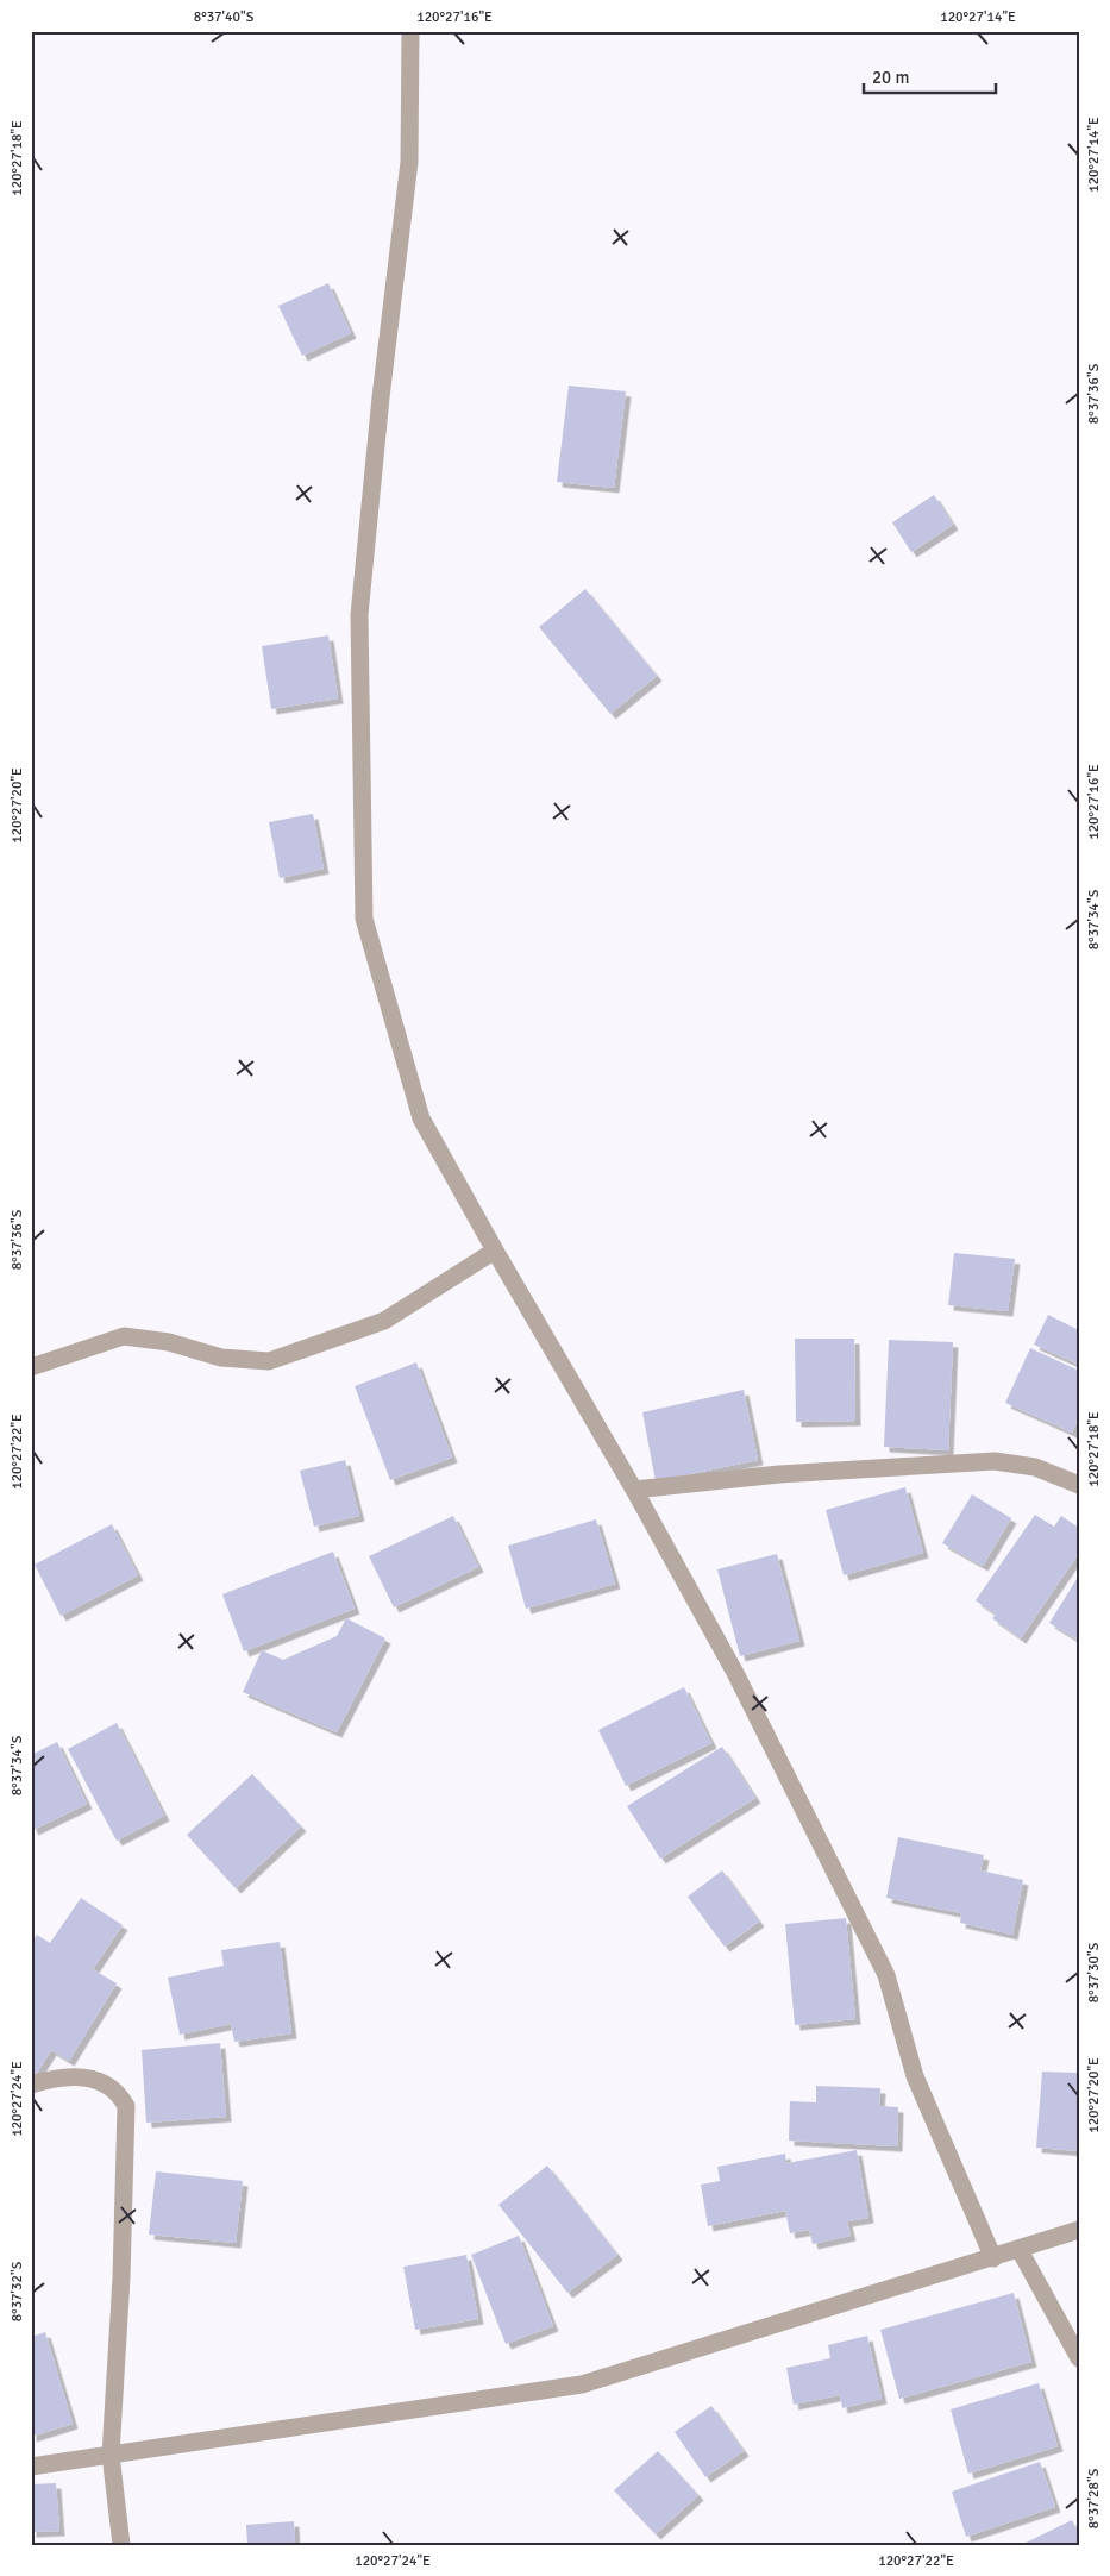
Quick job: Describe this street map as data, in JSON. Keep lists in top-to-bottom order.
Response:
{
  "scale_bar": "20 m",
  "coordinates": [
    "8°37'40\"S",
    "120°27'16\"E",
    "120°27'14\"E",
    "120°27'18\"E",
    "8°37'36\"S",
    "120°27'20\"E",
    "8°37'34\"S",
    "120°27'22\"E",
    "8°37'30\"S",
    "120°27'24\"E",
    "8°37'32\"S",
    "8°37'28\"S"
  ]
}
